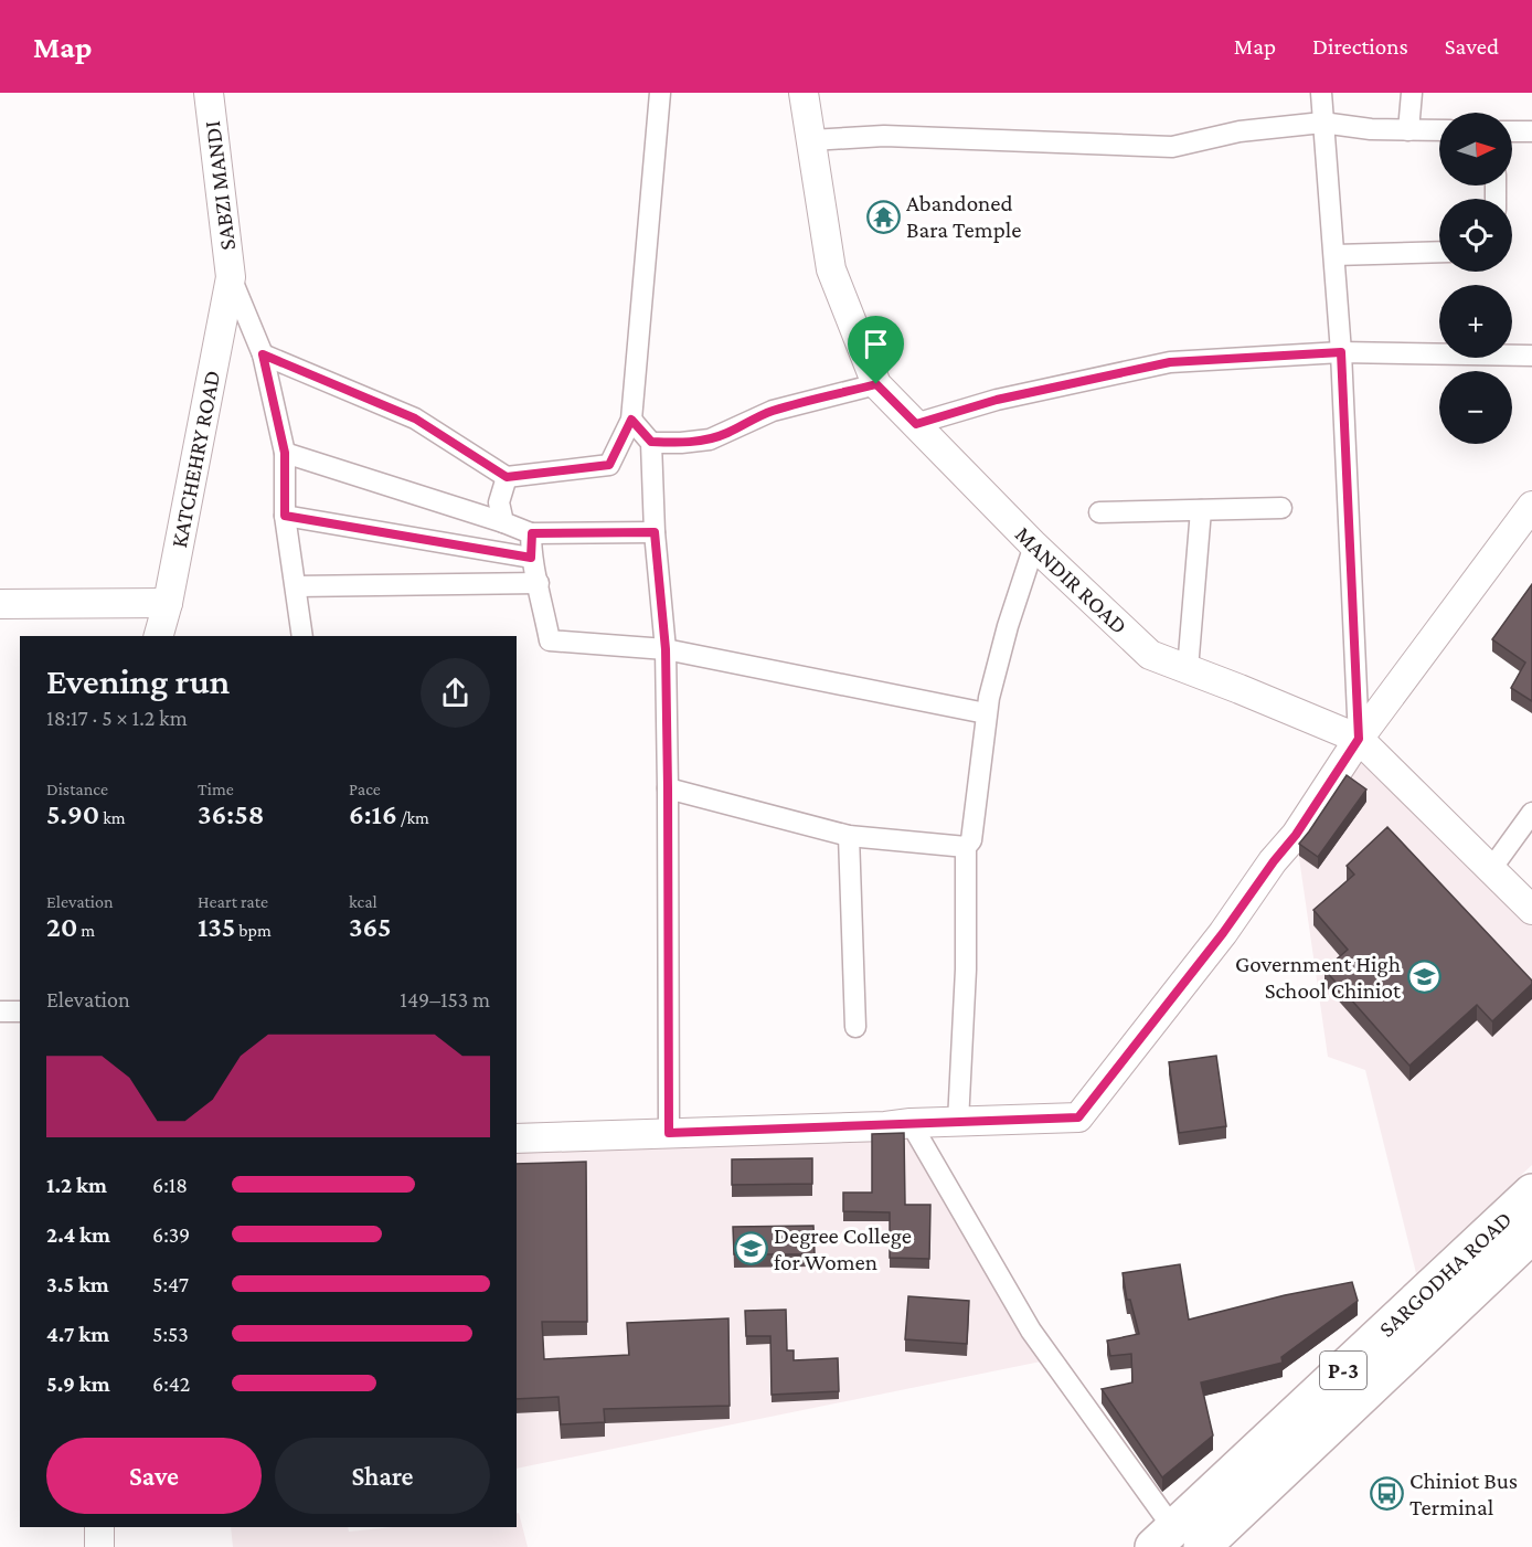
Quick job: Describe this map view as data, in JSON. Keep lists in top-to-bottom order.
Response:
{
  "streets": {
    "highway": ["SARGODHA ROAD", "P-3"],
    "street": ["SABZI MANDI", "KATCHEHRY ROAD", "MANDIR ROAD"]
  },
  "crossings": [
    ["SABZI MANDI", "KATCHEHRY ROAD"]
  ],
  "places": {
    "temple": ["Abandoned Bara Temple"],
    "school or university": ["Government High School Chiniot", "Degree College for Women"],
    "bus stop": ["Chiniot Bus Terminal"]
  },
  "north": "right",
  "page": {
    "header": "Map",
    "nav": ["Map", "Directions", "Saved"],
    "map_buttons": ["+", "−"],
    "heading": ["Evening run", "18:17 · 5 × 1.2 km"],
    "stats": [
      ["Distance", "5.90 km"],
      ["Time", "36:58"],
      ["Pace", "6:16 /km"],
      ["Elevation", "20 m"],
      ["Heart rate", "135 bpm"],
      ["kcal", "365"]
    ],
    "chart": ["Elevation", "149–153 m"],
    "list": [
      {
        "name": "1.2 km",
        "note": "6:18"
      },
      {
        "name": "2.4 km",
        "note": "6:39"
      },
      {
        "name": "3.5 km",
        "note": "5:47"
      },
      {
        "name": "4.7 km",
        "note": "5:53"
      },
      {
        "name": "5.9 km",
        "note": "6:42"
      }
    ],
    "buttons": ["Save", "Share"]
  }
}
